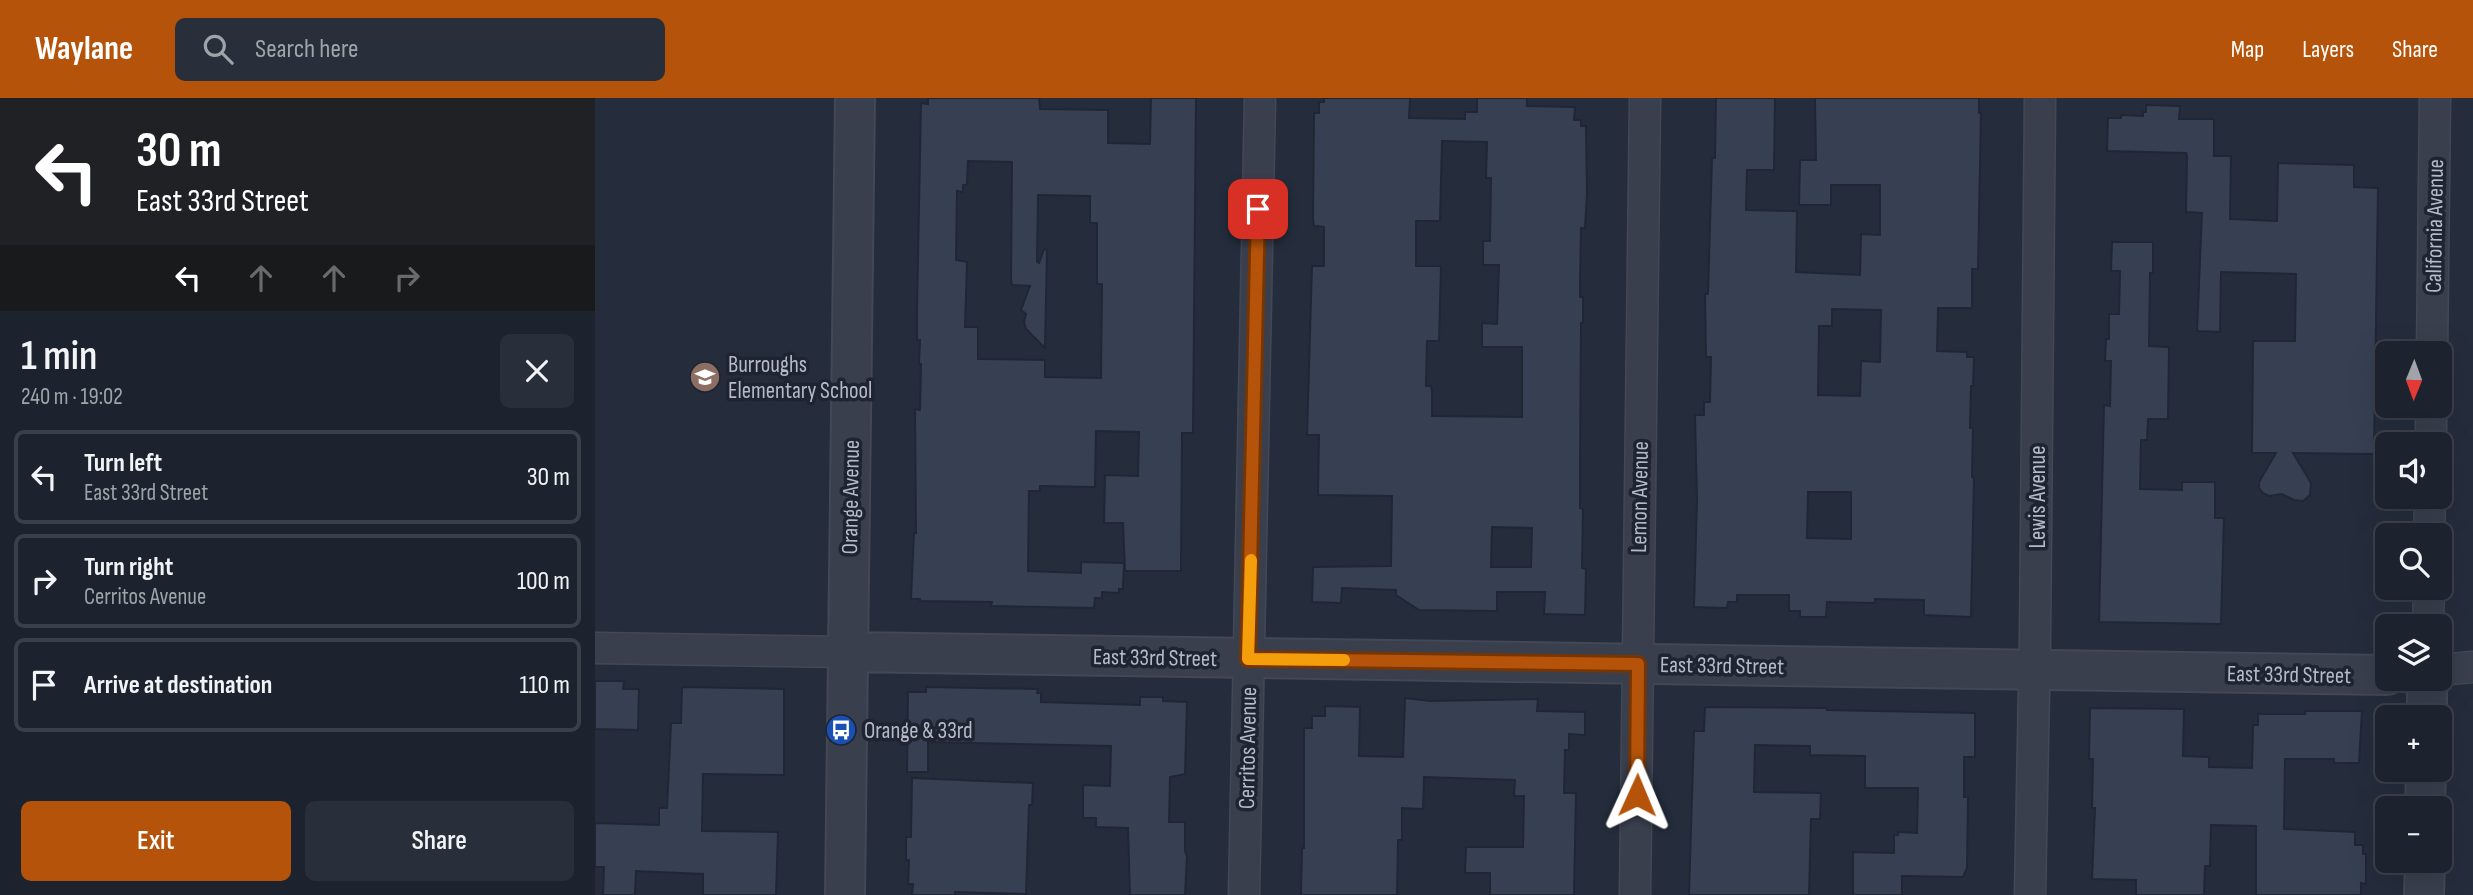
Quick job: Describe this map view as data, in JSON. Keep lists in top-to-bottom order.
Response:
{
  "streets": {
    "street": [
      "California Avenue",
      "Orange Avenue",
      "Lemon Avenue",
      "Lewis Avenue",
      "East 33rd Street",
      "Cerritos Avenue"
    ]
  },
  "crossings": [
    ["Orange Avenue", "East 33rd Street"],
    ["Lemon Avenue", "East 33rd Street"],
    ["Lewis Avenue", "East 33rd Street"],
    ["East 33rd Street", "Cerritos Avenue"]
  ],
  "places": {
    "school or university": ["Burroughs Elementary School"],
    "bus stop": ["Orange & 33rd"]
  },
  "north": "bottom",
  "page": {
    "header": "Waylane",
    "search": "Search here",
    "nav": ["Map", "Layers", "Share"],
    "turn": ["30 m", "East 33rd Street"],
    "heading": ["1 min", "240 m · 19:02"],
    "map_buttons": ["+", "−"],
    "list": [
      {
        "name": "Turn left",
        "note": "East 33rd Street",
        "value": "30 m"
      },
      {
        "name": "Turn right",
        "note": "Cerritos Avenue",
        "value": "100 m"
      },
      {
        "name": "Arrive at destination",
        "value": "110 m"
      }
    ],
    "buttons": ["Exit", "Share"]
  }
}
